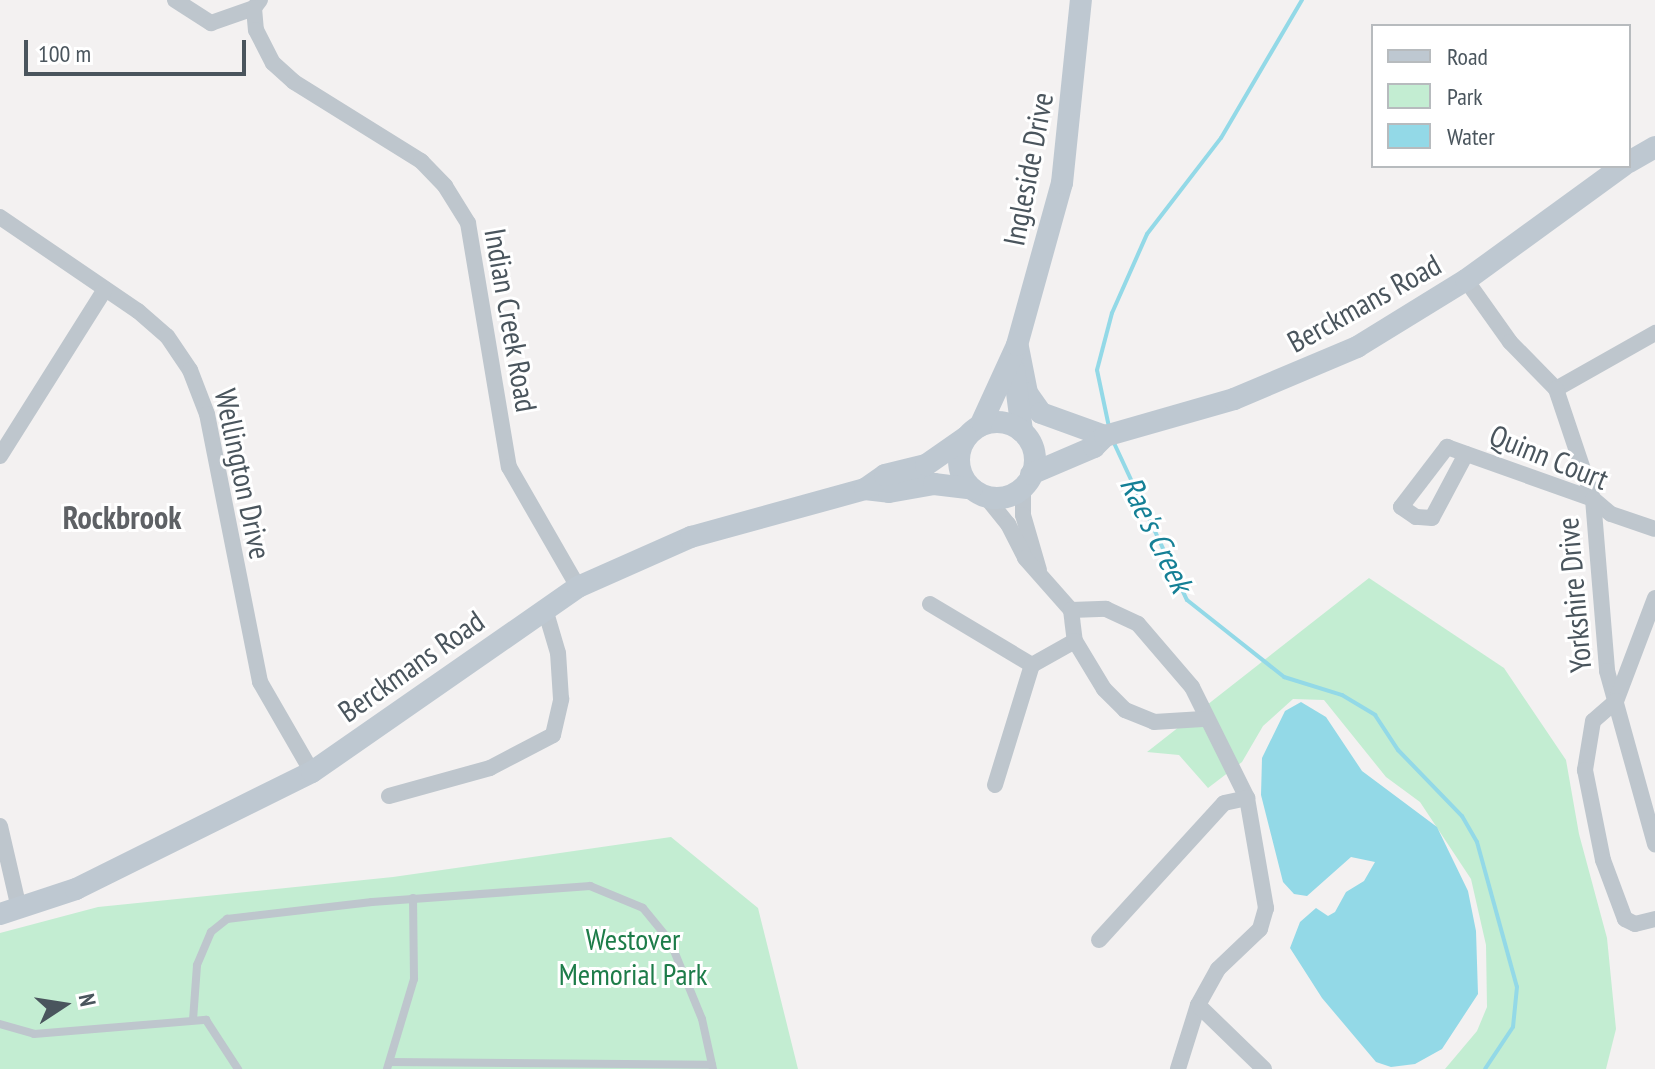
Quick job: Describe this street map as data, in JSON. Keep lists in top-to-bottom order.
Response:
{
  "streets": {
    "main road": ["Ingleside Drive", "Berckmans Road"],
    "street": [
      "Indian Creek Road",
      "Quinn Court",
      "Wellington Drive",
      "Yorkshire Drive"
    ]
  },
  "crossings": [
    ["Ingleside Drive", "Berckmans Road"],
    ["Berckmans Road", "Indian Creek Road"],
    ["Berckmans Road", "Wellington Drive"],
    ["Berckmans Road", "Yorkshire Drive"],
    ["Quinn Court", "Yorkshire Drive"]
  ],
  "districts": ["Rockbrook"],
  "water": ["Rae's Creek"],
  "parks": ["Westover Memorial Park"],
  "legend": ["Road", "Park", "Water"],
  "scale_bar": "100 m",
  "north": "right"
}
